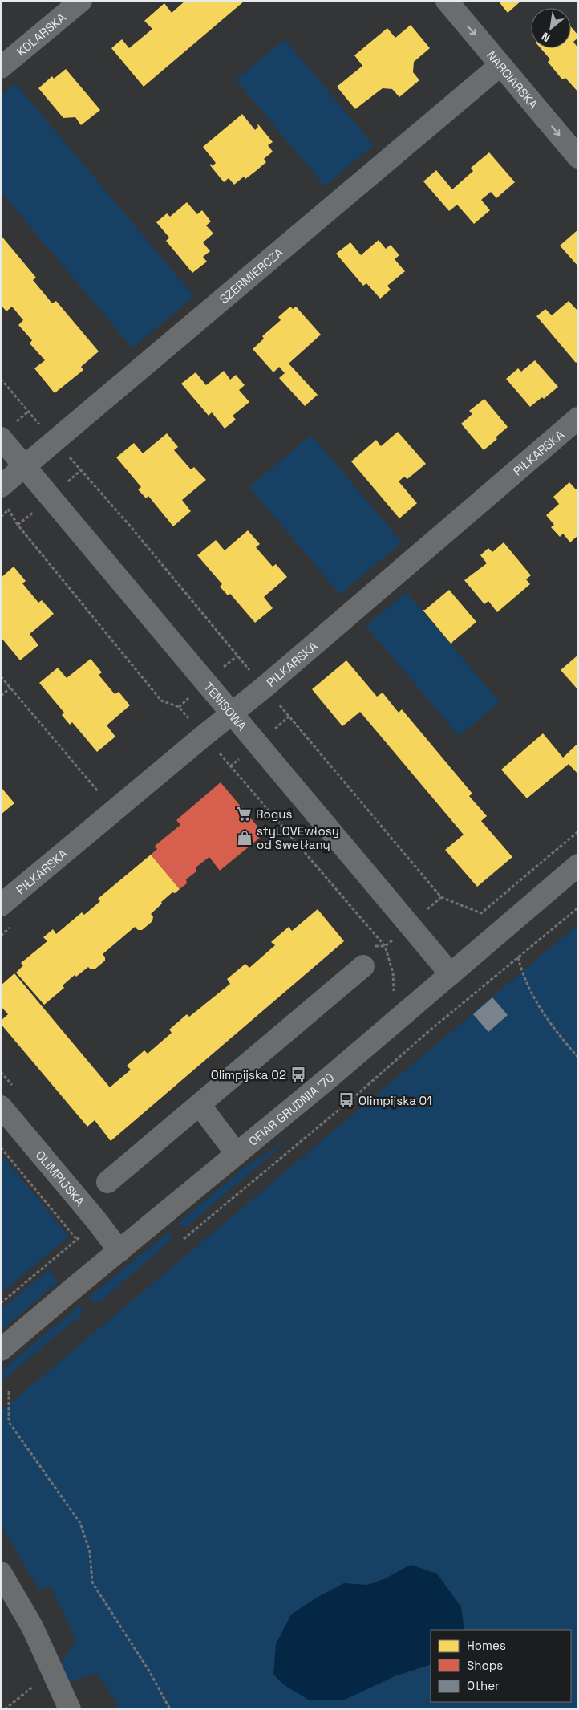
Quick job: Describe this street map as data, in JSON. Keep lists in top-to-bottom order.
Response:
{
  "streets": {
    "street": [
      "KOLARSKA",
      "NARCIARSKA",
      "SZERMIERCZA",
      "PIŁKARSKA",
      "TENISOWA",
      "OFIAR GRUDNIA '70",
      "OLIMPIJSKA"
    ]
  },
  "crossings": [
    ["NARCIARSKA", "SZERMIERCZA"],
    ["SZERMIERCZA", "TENISOWA"],
    ["PIŁKARSKA", "TENISOWA"],
    ["TENISOWA", "OFIAR GRUDNIA '70"],
    ["OFIAR GRUDNIA '70", "OLIMPIJSKA"]
  ],
  "one_way": ["NARCIARSKA"],
  "places": {
    "supermarket": ["Roguś"],
    "shop": ["styLOVEwłosy od Swetłany"],
    "bus stop": ["Olimpijska 02", "Olimpijska 01"]
  },
  "legend": ["Homes", "Shops", "Other"],
  "north": "bottom left"
}
